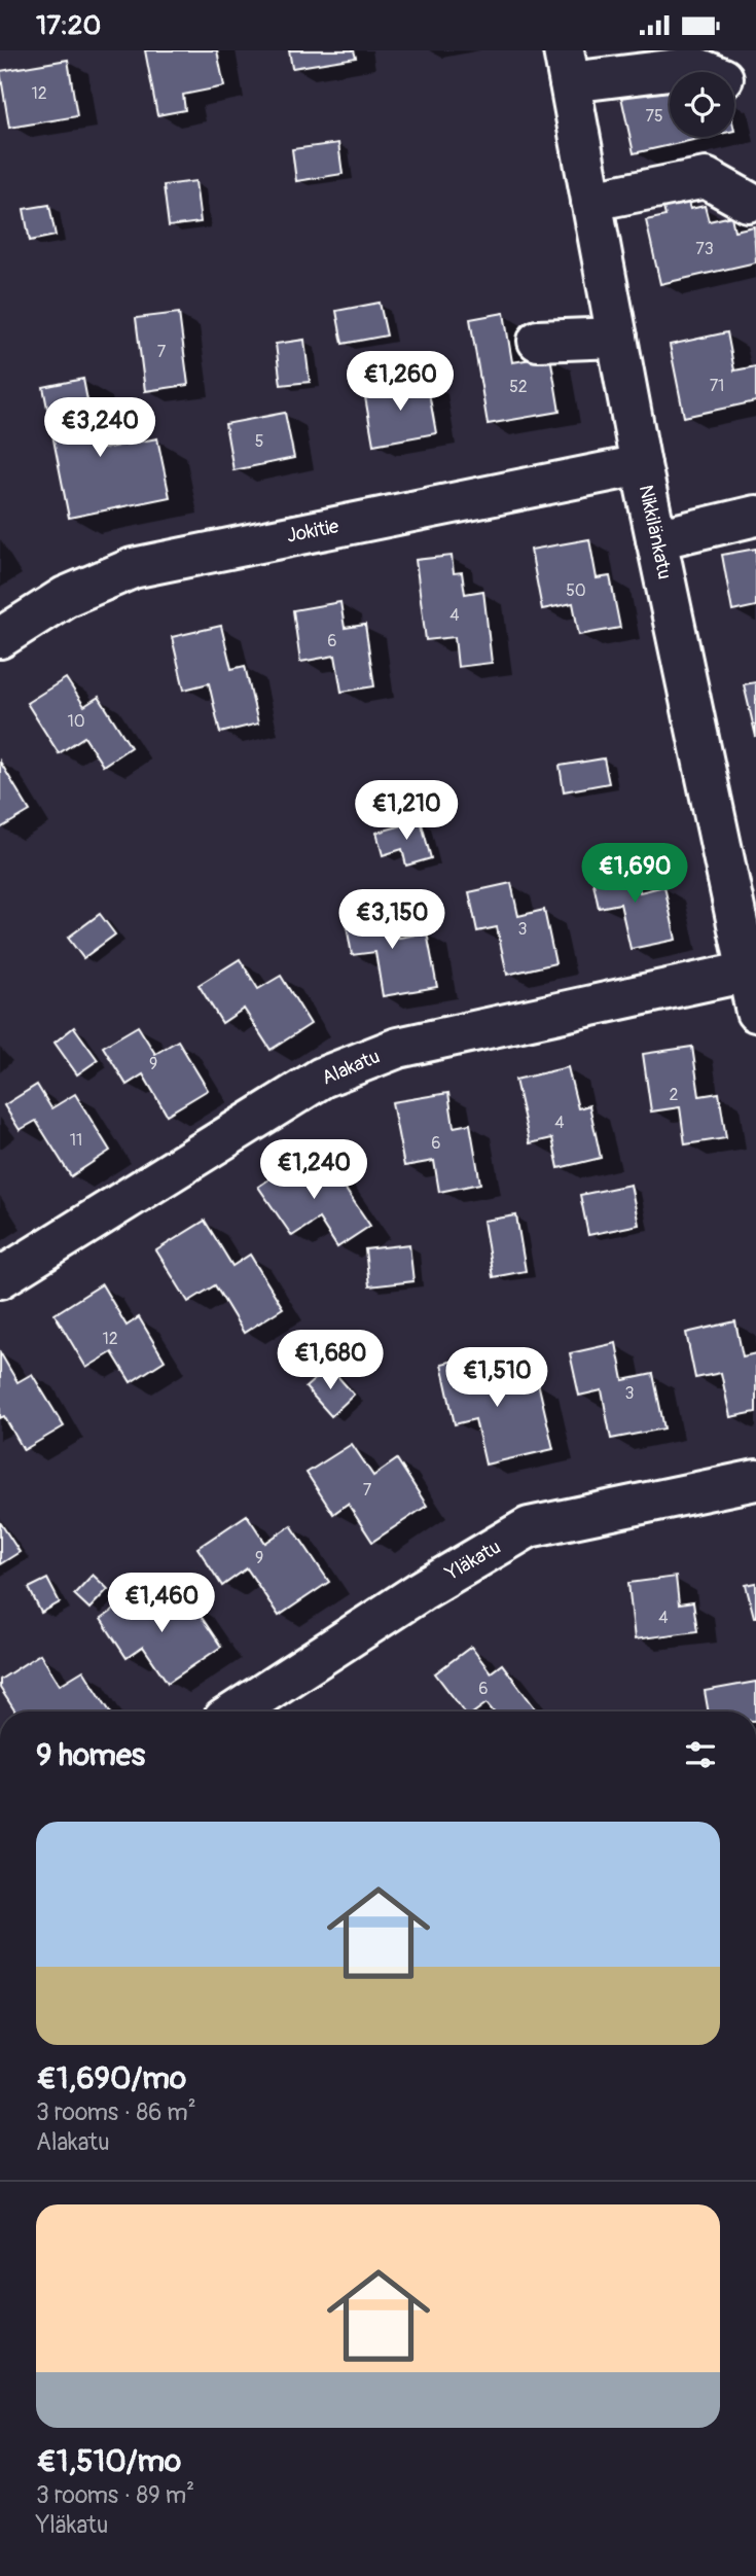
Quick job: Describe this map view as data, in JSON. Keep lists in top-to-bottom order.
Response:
{
  "streets": {
    "street": [
      "Jokitie",
      "Nikkilänkatu",
      "Alakatu",
      "Yläkatu"
    ]
  },
  "crossings": [
    ["Jokitie", "Nikkilänkatu"],
    ["Nikkilänkatu", "Alakatu"]
  ],
  "house_numbers": [
    "12",
    "75",
    "73",
    "7",
    "71",
    "52",
    "5",
    "50",
    "4",
    "6",
    "10",
    "3",
    "9",
    "2",
    "4",
    "11",
    "6",
    "12",
    "3",
    "7",
    "9",
    "4",
    "6"
  ],
  "page": {
    "status": "17:20",
    "price": [
      "€1,260",
      "€3,240",
      "€1,210",
      "€1,690",
      "€3,150",
      "€1,240",
      "€1,680",
      "€1,510",
      "€1,460"
    ],
    "heading": "9 homes",
    "list": [
      {
        "name": "€1,690/mo",
        "note": "3 rooms · 86 m² · Alakatu"
      },
      {
        "name": "€1,510/mo",
        "note": "3 rooms · 89 m² · Yläkatu"
      }
    ]
  }
}
